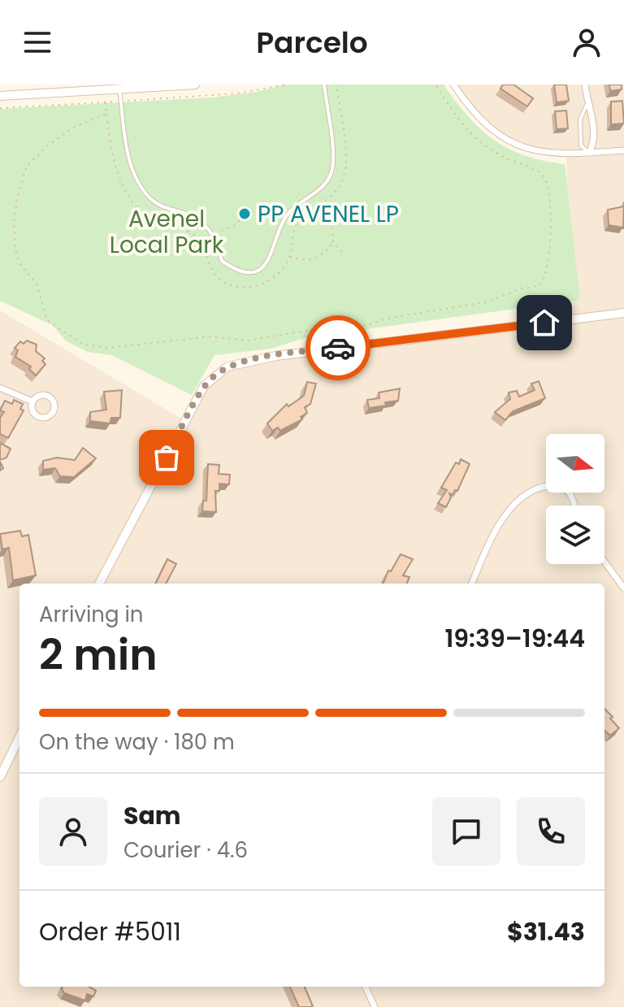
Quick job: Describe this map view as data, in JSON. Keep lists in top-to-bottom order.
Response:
{
  "parks": ["Avenel Local Park"],
  "places": ["PP AVENEL LP"],
  "north": "right",
  "page": {
    "header": "Parcelo",
    "heading": ["2 min", "Arriving in", "19:39–19:44"],
    "panel": [
      "Sam",
      "Courier · 4.6",
      "Order #5011",
      "$31.43"
    ],
    "bar": "On the way · 180 m"
  }
}
